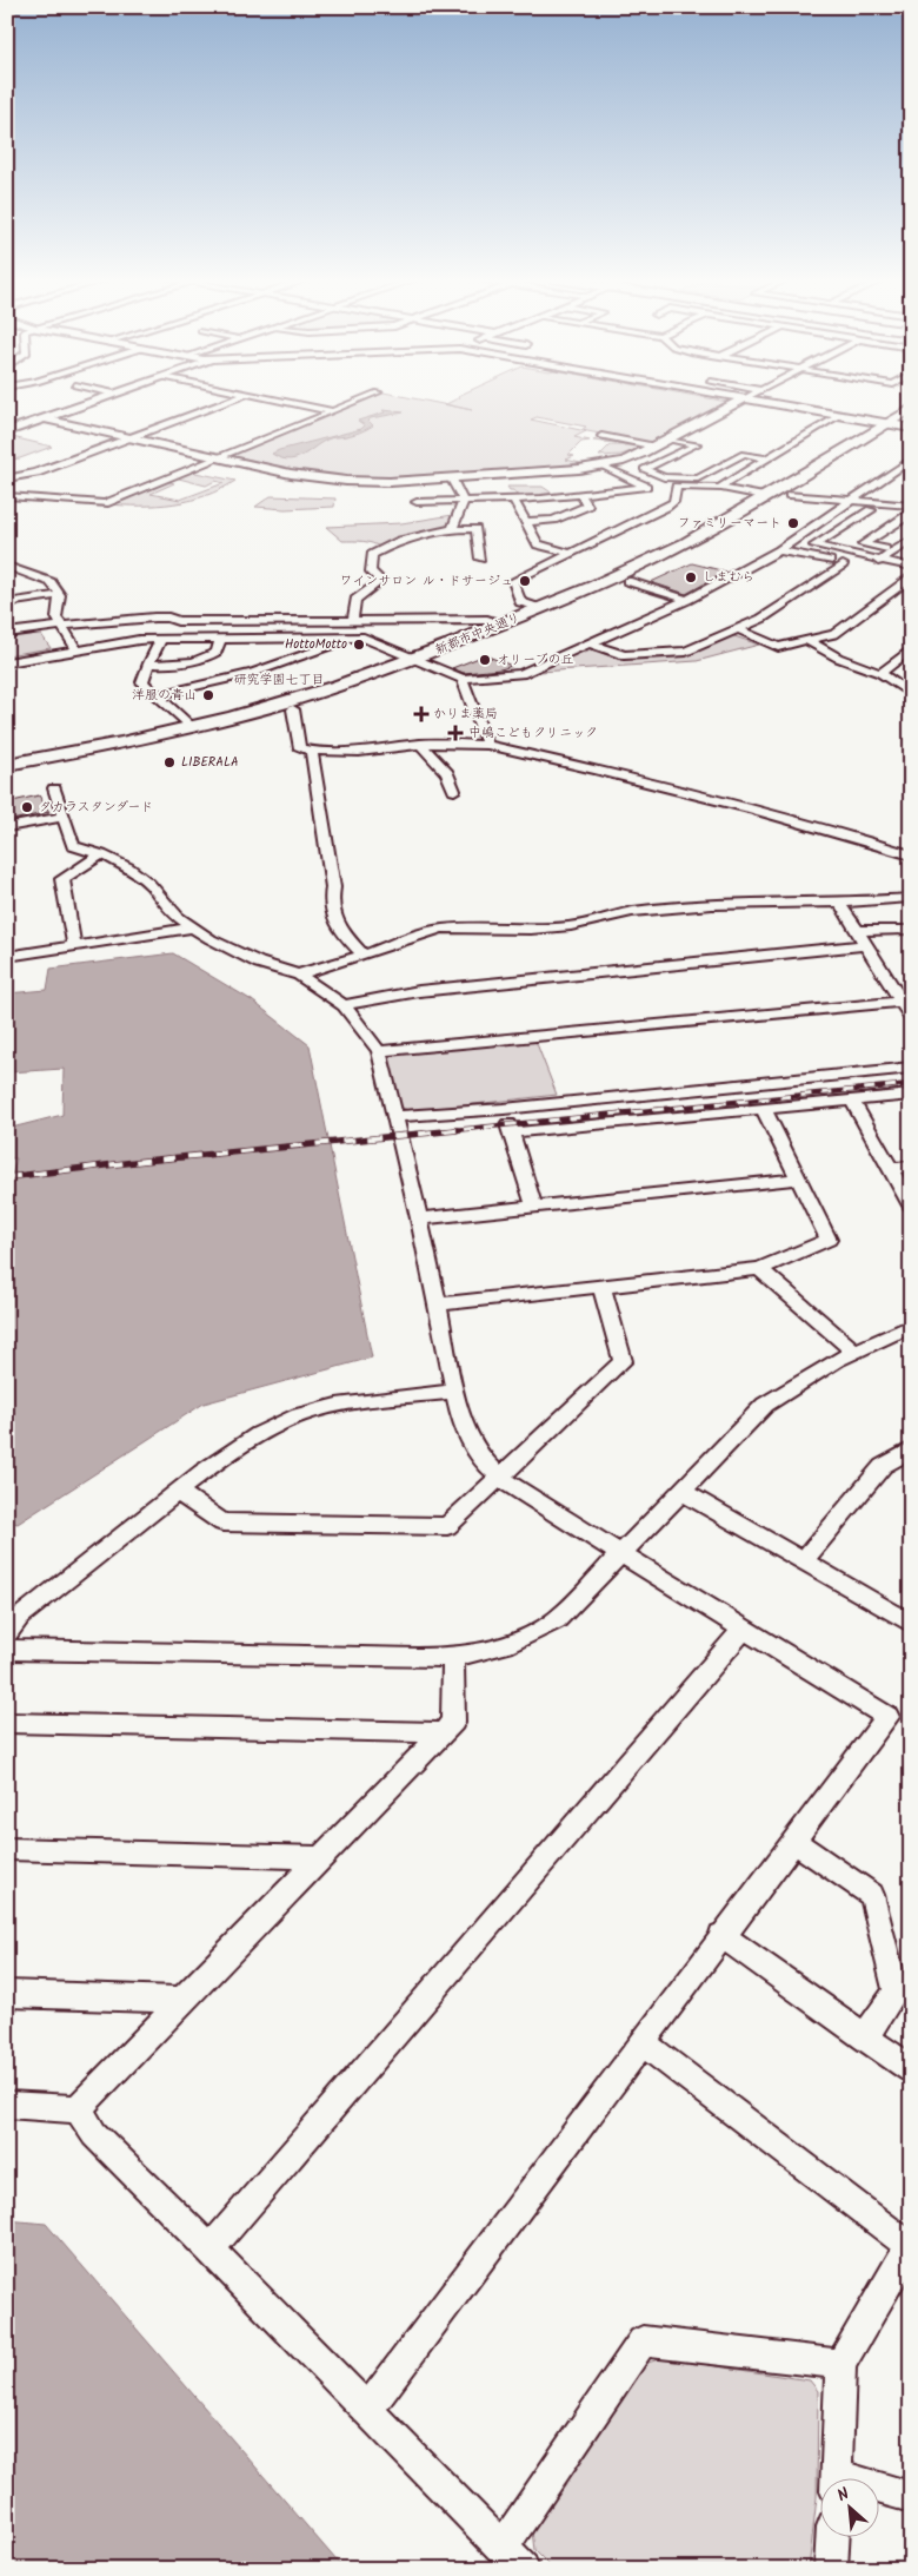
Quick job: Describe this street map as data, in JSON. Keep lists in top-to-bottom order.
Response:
{
  "streets": {
    "main road": ["新都市中央通り"]
  },
  "districts": ["研究学園七丁目"],
  "places": {
    "other": [
      "ファミリーマート",
      "しまむら",
      "ワインサロン ル・ドサージュ",
      "HottoMotto",
      "オリーブの丘",
      "洋服の青山",
      "LIBERALA",
      "タカラスタンダード"
    ],
    "health": ["かりま薬局", "中嶋こどもクリニック"]
  },
  "north": "top left"
}
